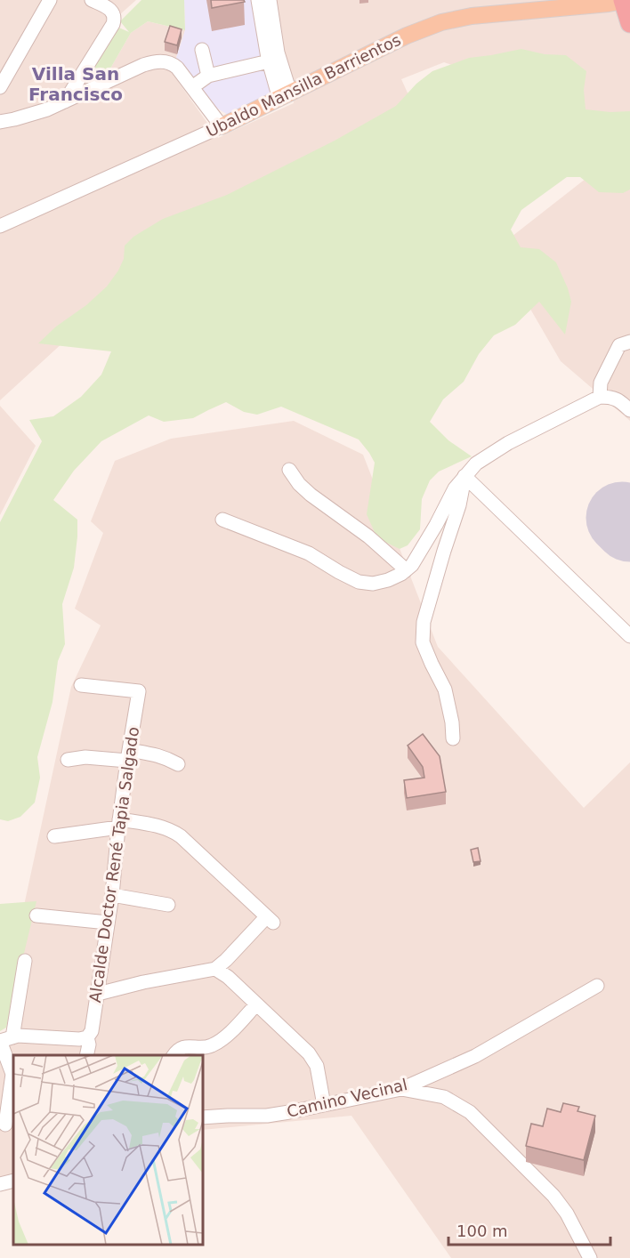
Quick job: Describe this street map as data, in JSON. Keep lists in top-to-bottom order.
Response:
{
  "streets": {
    "main road": ["Ubaldo Mansilla Barrientos"],
    "street": ["Alcalde Doctor René Tapia Salgado", "Camino Vecinal"]
  },
  "districts": ["Villa San Francisco"],
  "scale_bar": "100 m"
}
